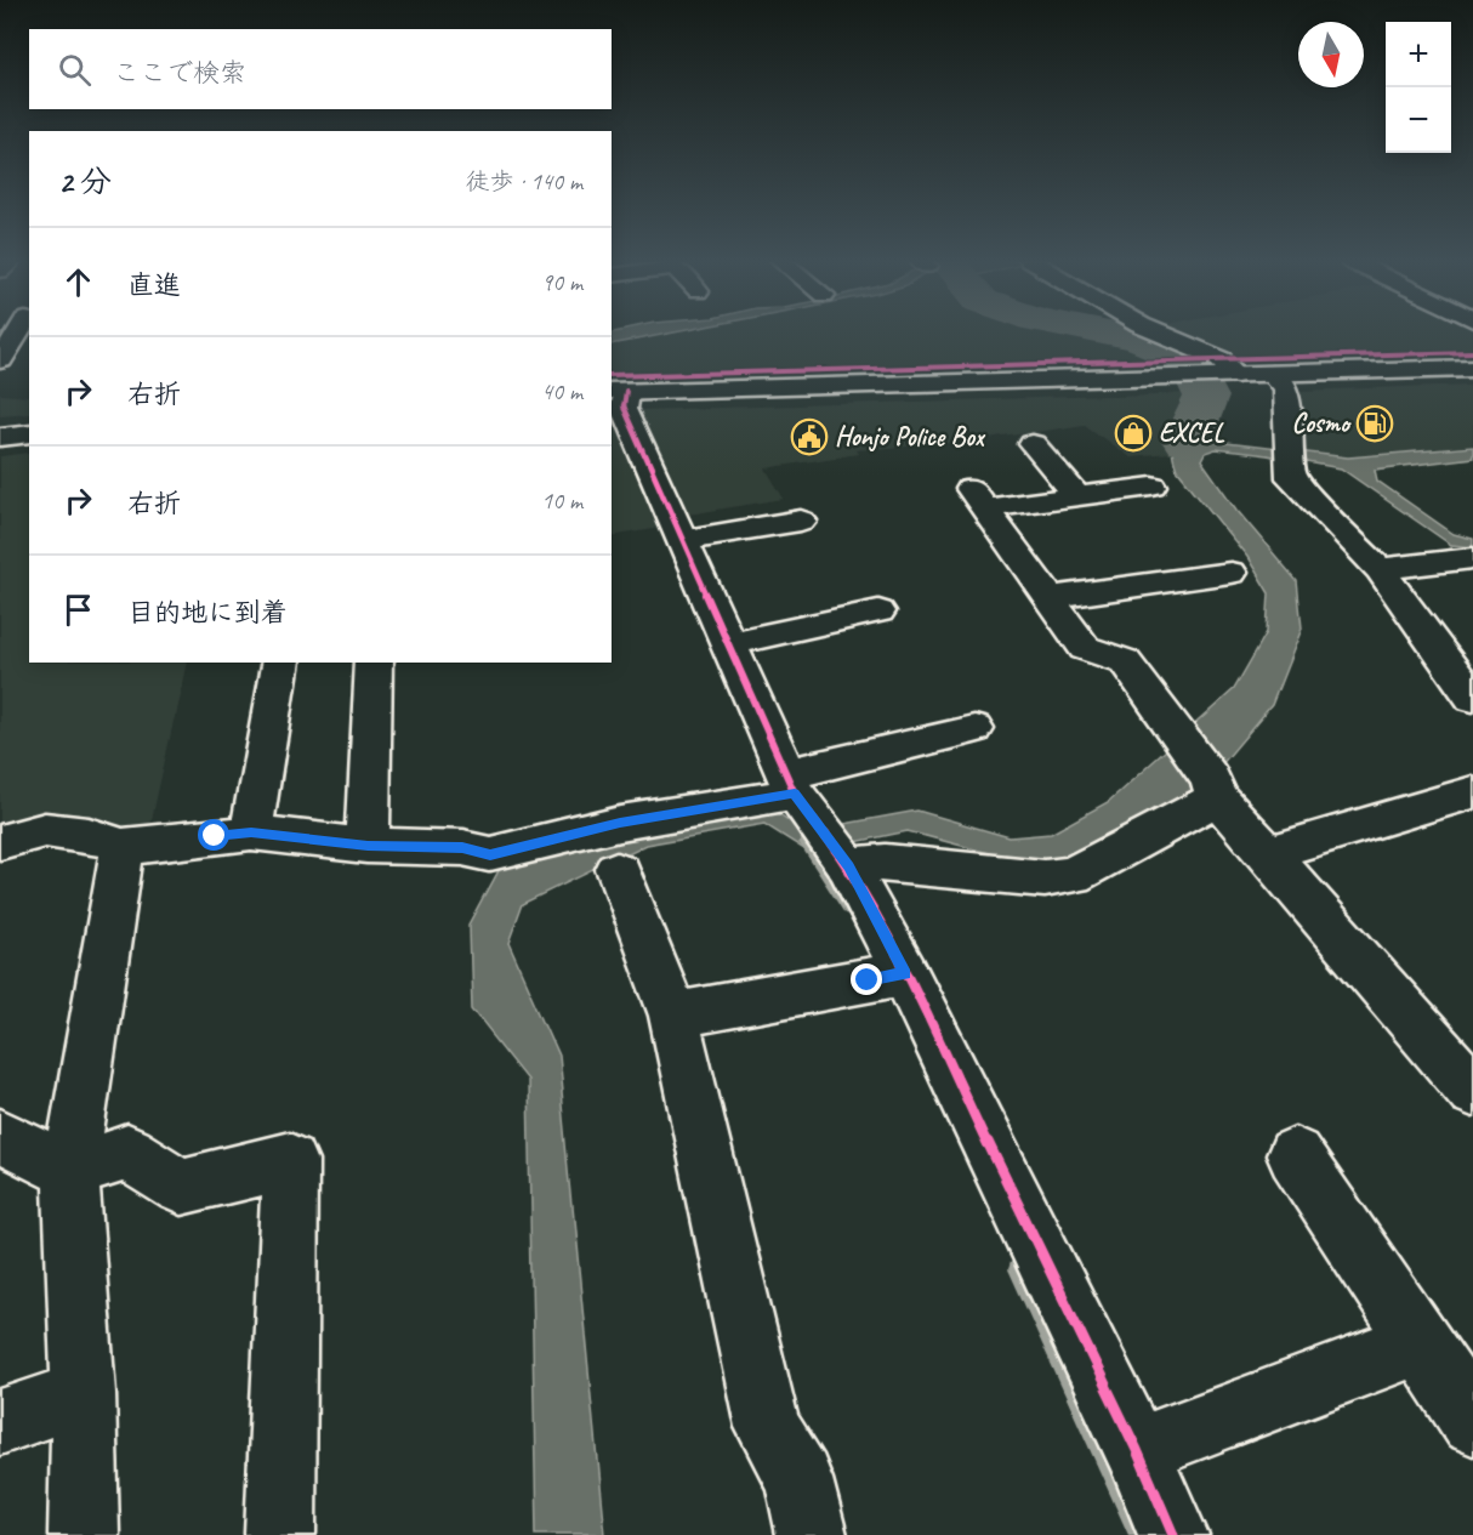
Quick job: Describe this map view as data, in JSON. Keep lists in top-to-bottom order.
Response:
{
  "places": {
    "fuel station": ["Cosmo"],
    "shop": ["EXCEL"],
    "public building": ["Honjo Police Box"]
  },
  "north": "bottom",
  "page": {
    "map_buttons": ["+", "−"],
    "search": "ここで検索",
    "heading": ["2 分", "徒歩 · 140 m"],
    "list": [
      ["直進", "90 m"],
      ["右折", "40 m"],
      ["右折", "10 m"],
      "目的地に到着"
    ]
  }
}
